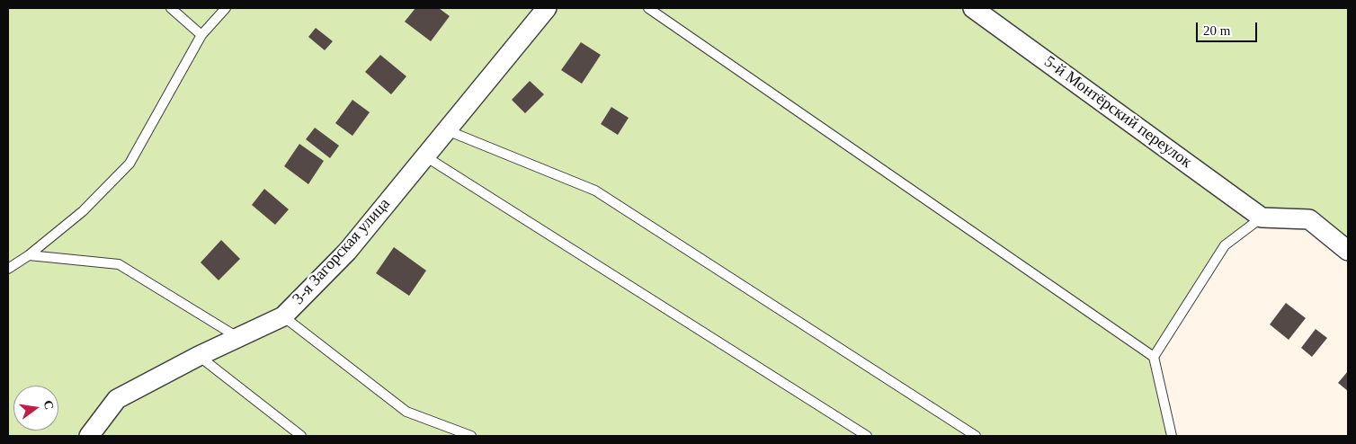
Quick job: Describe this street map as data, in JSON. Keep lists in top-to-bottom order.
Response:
{
  "streets": {
    "street": ["5-й Монтёрский переулок", "3-я Загорская улица"]
  },
  "scale_bar": "20 m",
  "north": "right"
}
